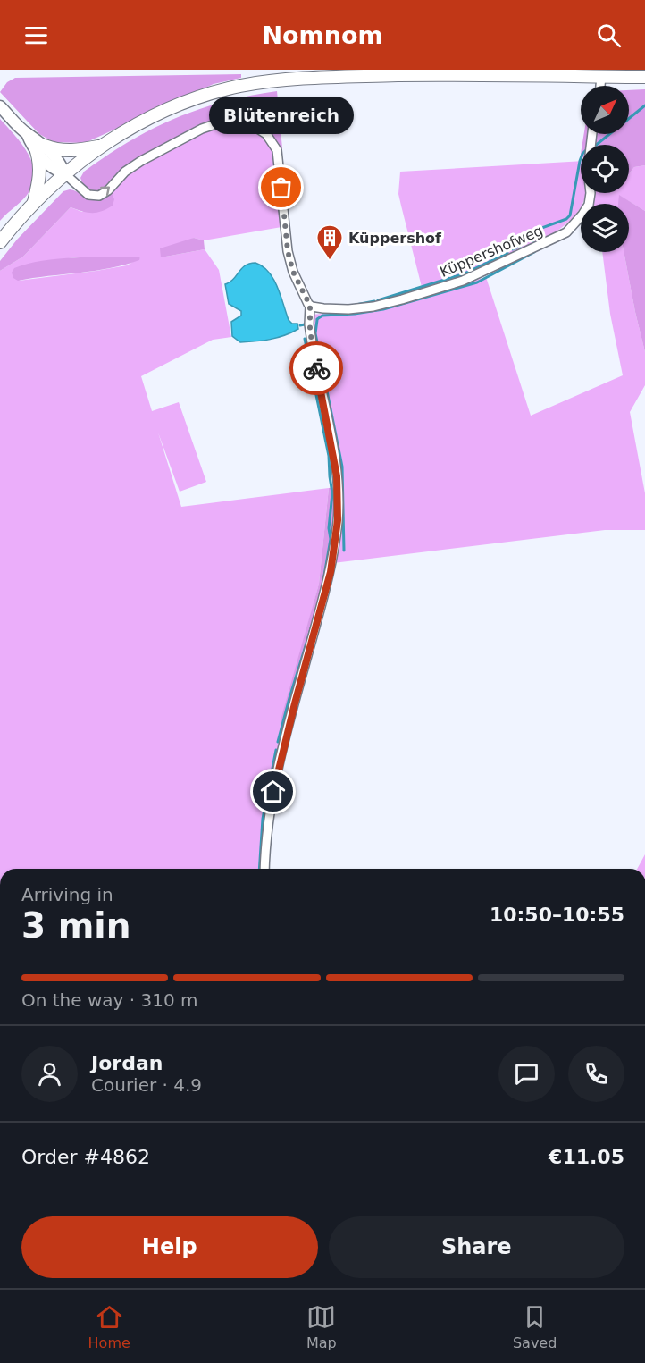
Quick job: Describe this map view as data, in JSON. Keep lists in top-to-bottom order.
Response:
{
  "streets": {
    "street": ["Küppershofweg"]
  },
  "places": {
    "other": ["Blütenreich"],
    "building": ["Küppershof"]
  },
  "north": "top right",
  "page": {
    "header": "Nomnom",
    "bubble": "Blütenreich",
    "heading": ["3 min", "Arriving in", "10:50–10:55"],
    "panel": [
      "Jordan",
      "Courier · 4.9",
      "Order #4862",
      "€11.05"
    ],
    "bar": "On the way · 310 m",
    "buttons": ["Help", "Share"],
    "tabs": ["Home", "Map", "Saved"]
  }
}
